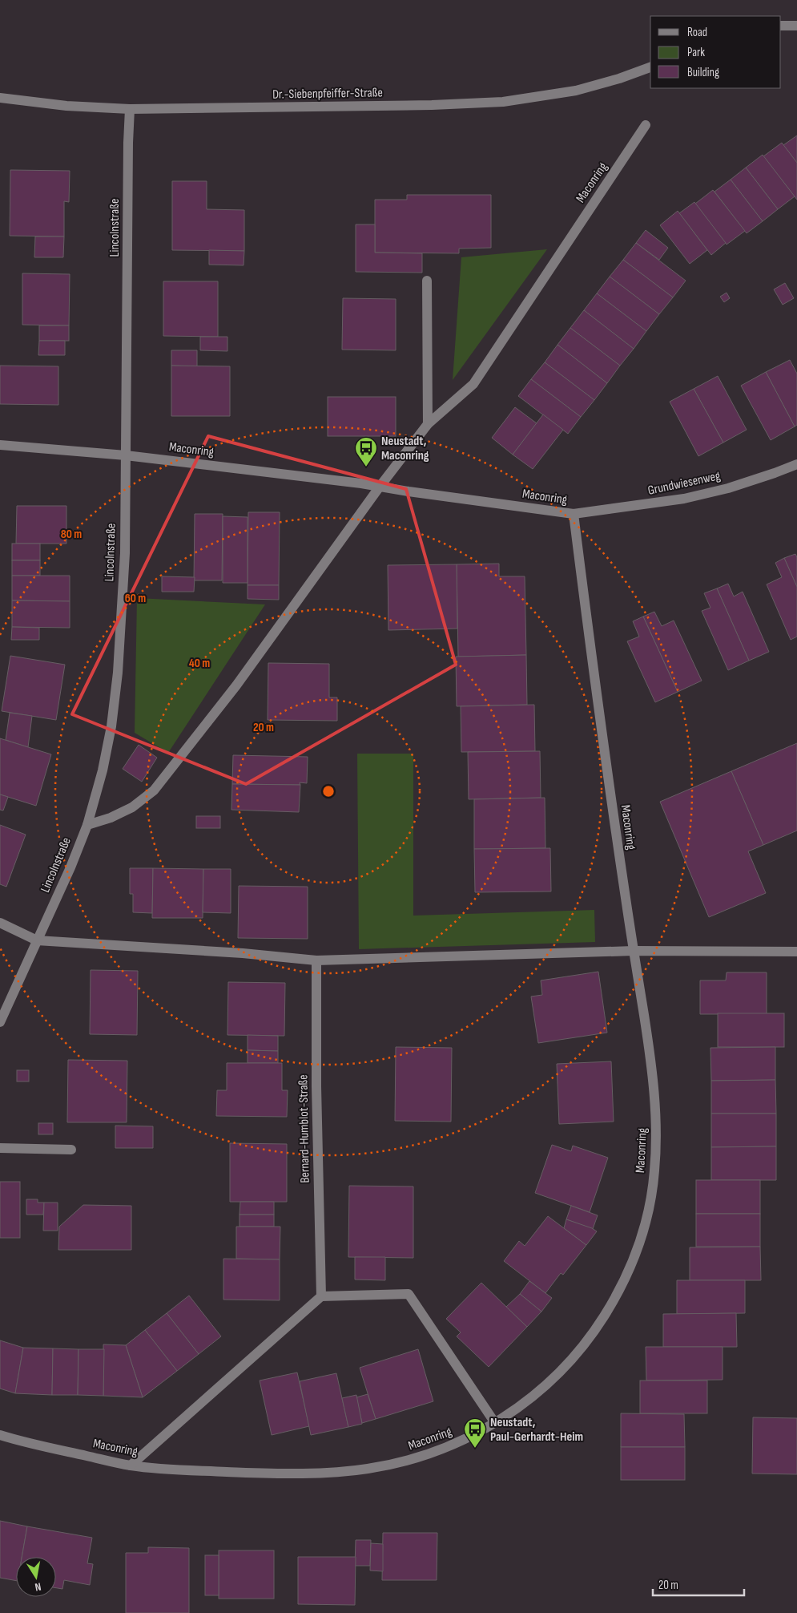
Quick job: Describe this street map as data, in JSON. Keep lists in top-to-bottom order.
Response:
{
  "streets": {
    "street": [
      "Dr.-Siebenpfeiffer-Straße",
      "Maconring",
      "Lincolnstraße",
      "Grundwiesenweg",
      "Bernard-Humblot-Straße"
    ]
  },
  "crossings": [
    ["Dr.-Siebenpfeiffer-Straße", "Lincolnstraße"],
    ["Maconring", "Lincolnstraße"],
    ["Maconring", "Grundwiesenweg"]
  ],
  "places": {
    "bus stop": ["Neustadt, Maconring", "Neustadt, Paul-Gerhardt-Heim"]
  },
  "legend": ["Road", "Park", "Building"],
  "scale_bar": "20 m",
  "north": "bottom",
  "rings": [
    "80 m",
    "60 m",
    "40 m",
    "20 m"
  ]
}
